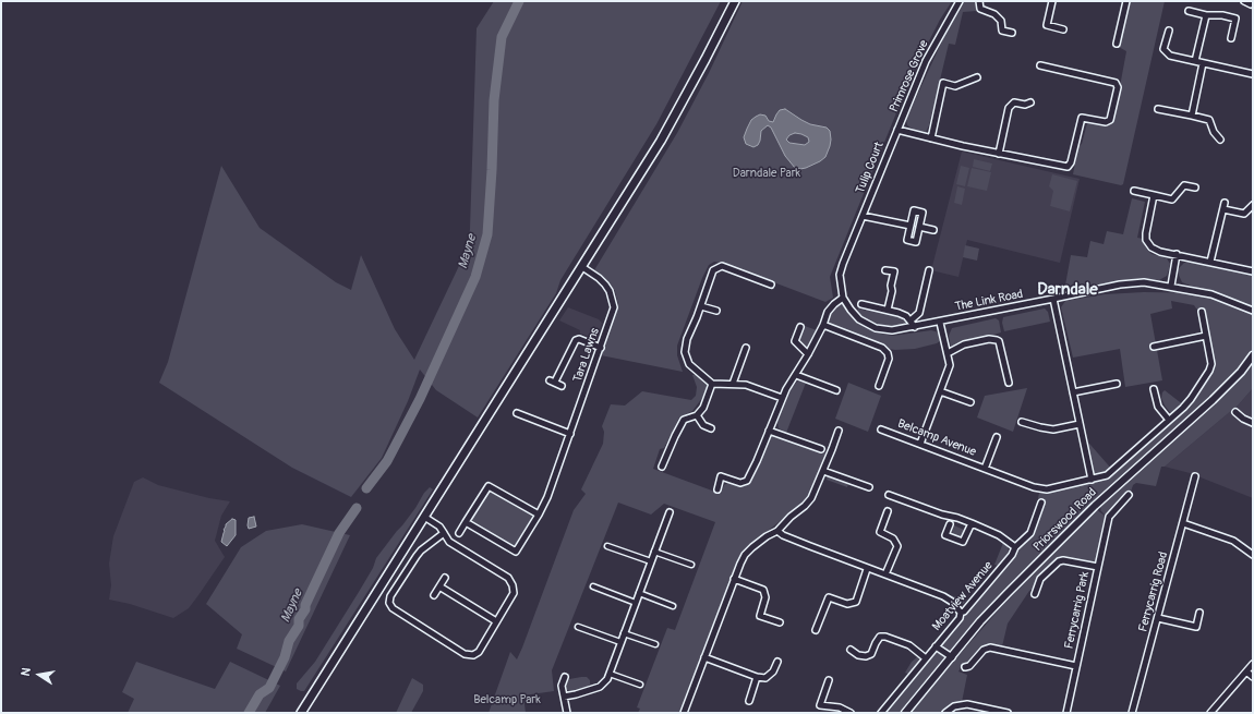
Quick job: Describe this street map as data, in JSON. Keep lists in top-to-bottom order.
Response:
{
  "streets": {
    "street": [
      "Primrose Grove",
      "Tulip Court",
      "The Link Road",
      "Tara Lawns",
      "Belcamp Avenue",
      "Priorswood Road",
      "Ferrycarrig Road",
      "Moatview Avenue",
      "Ferrycarrig Park"
    ]
  },
  "crossings": [
    ["Primrose Grove", "Tulip Court"],
    ["Tulip Court", "The Link Road"]
  ],
  "districts": ["Darndale"],
  "water": ["Mayne"],
  "parks": ["Darndale Park", "Belcamp Park"],
  "north": "left"
}
